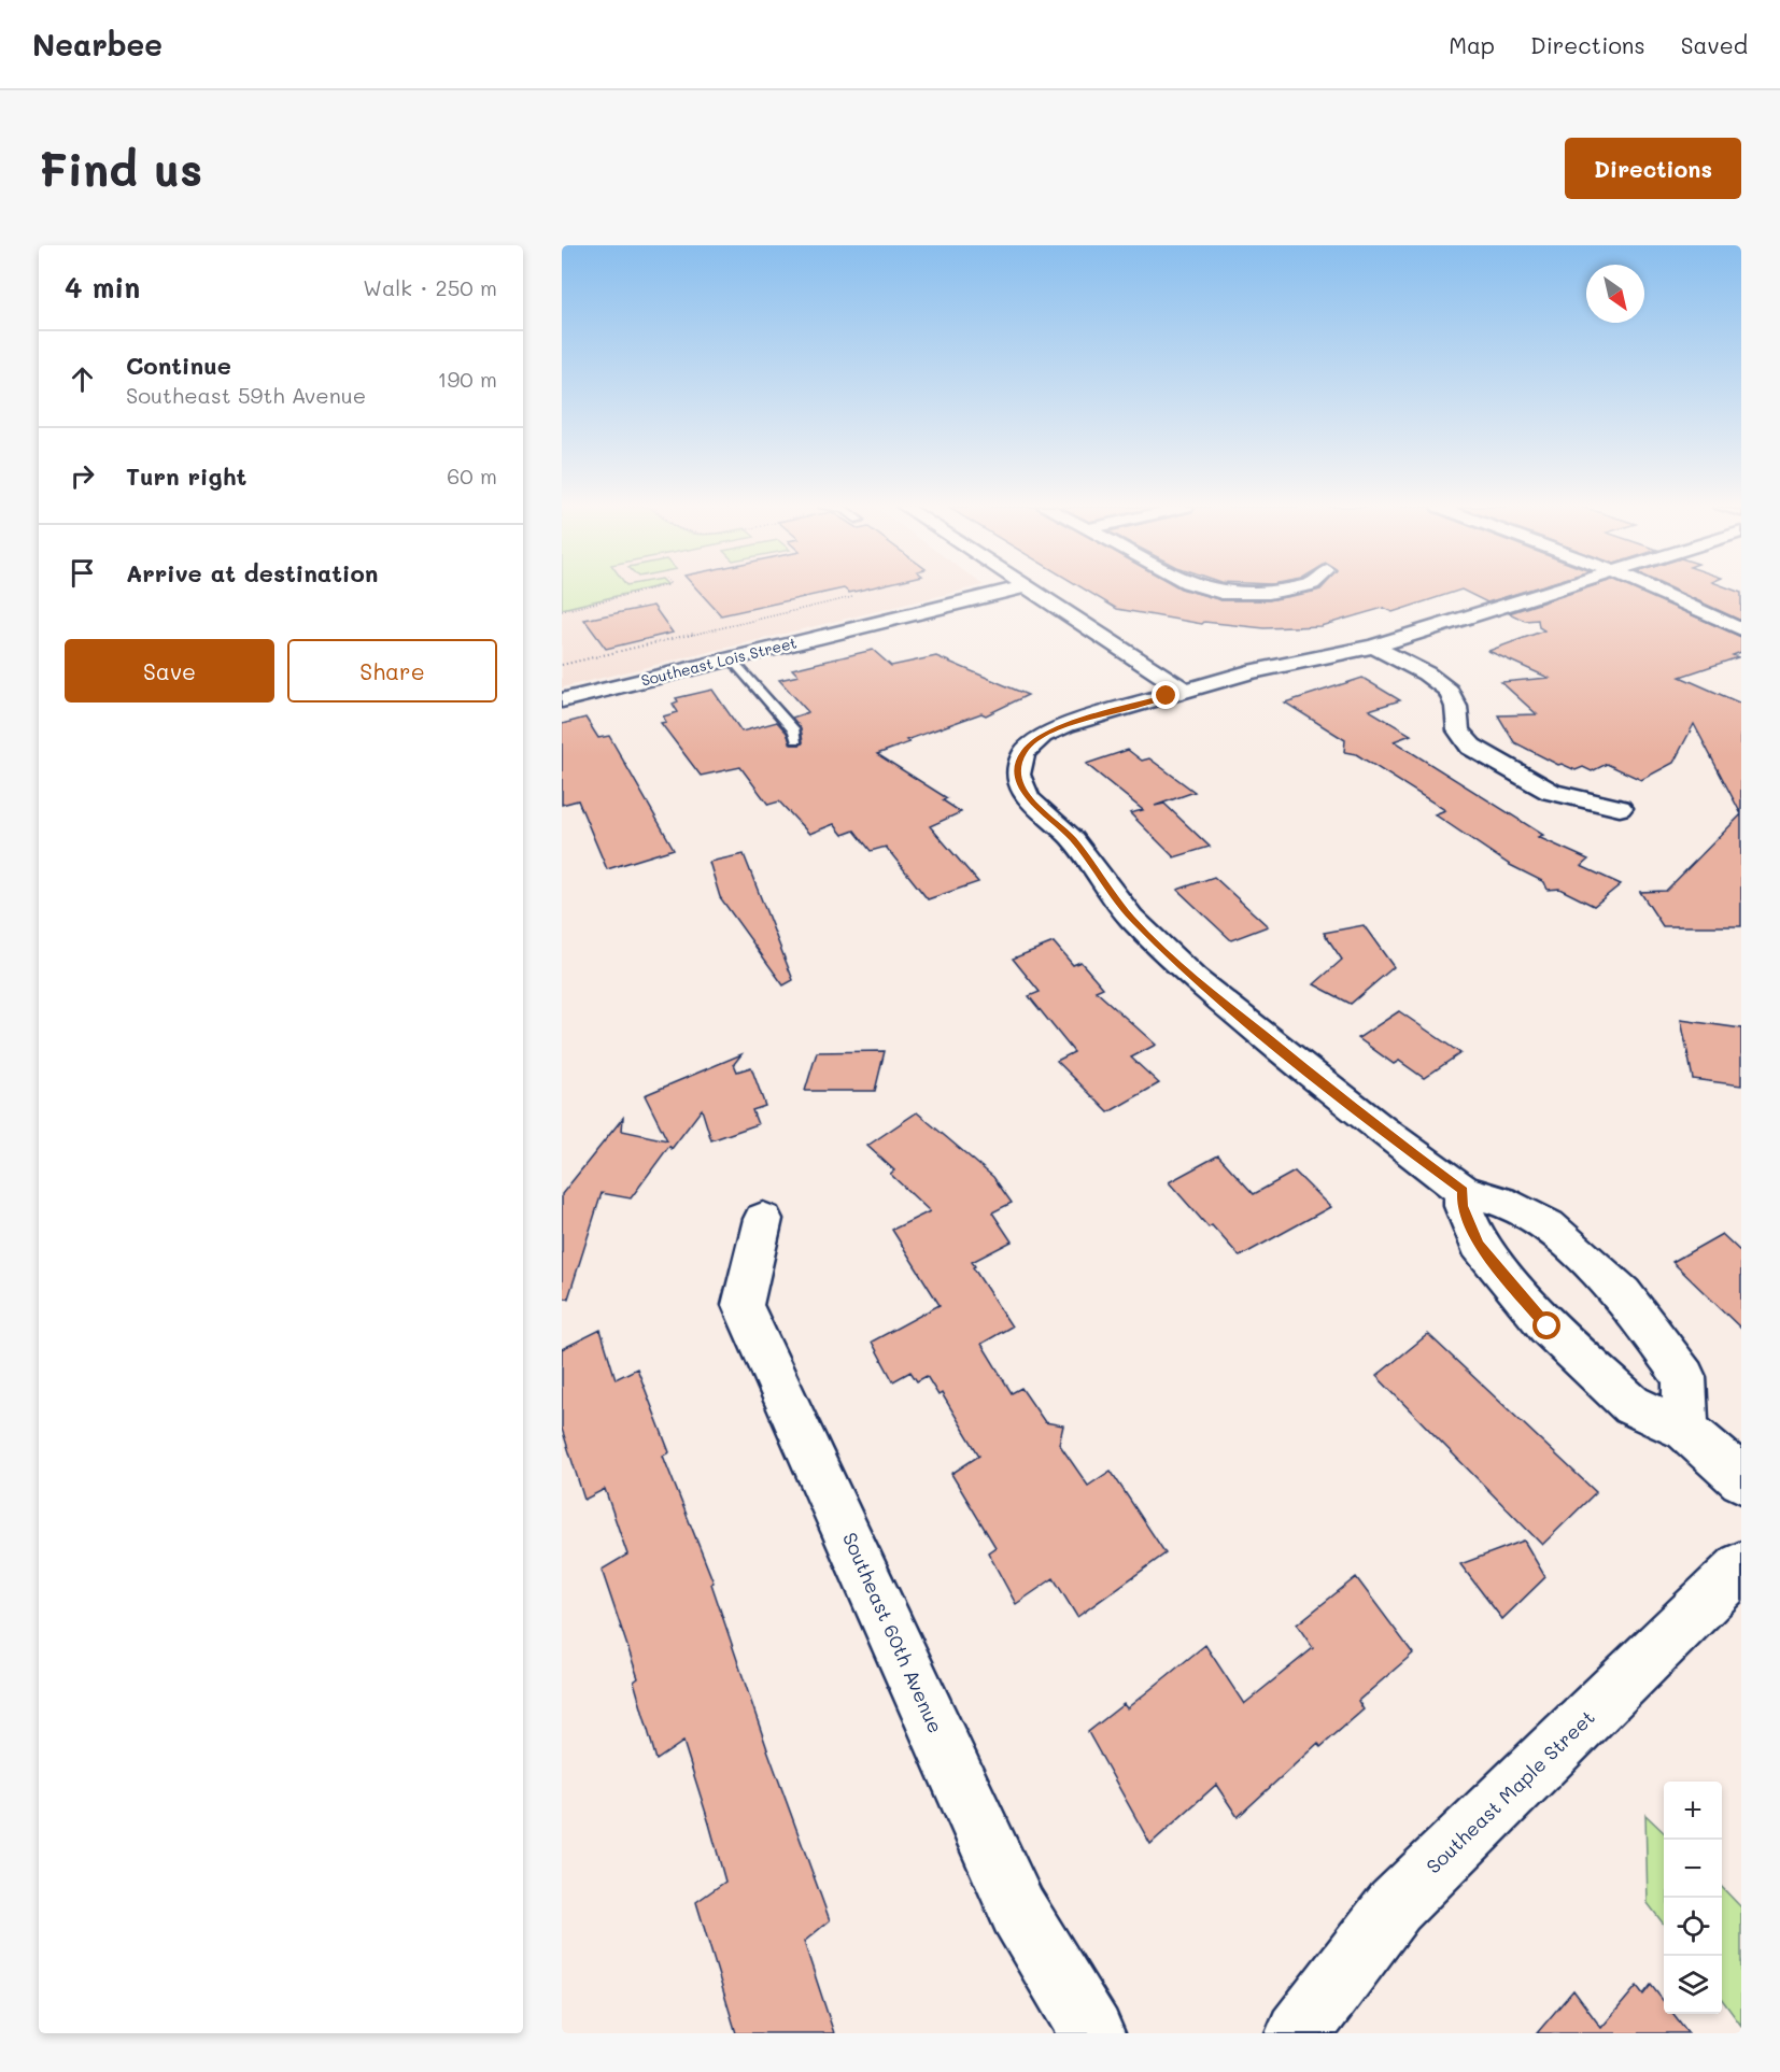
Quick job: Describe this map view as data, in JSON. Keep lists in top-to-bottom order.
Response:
{
  "streets": {
    "street": ["Southeast Lois Street", "Southeast 60th Avenue", "Southeast Maple Street"]
  },
  "north": "bottom right",
  "page": {
    "header": "Nearbee",
    "nav": ["Map", "Directions", "Saved"],
    "buttons": [
      "Directions",
      ["Save", "Share"]
    ],
    "title": "Find us",
    "heading": ["4 min", "Walk · 250 m"],
    "list": [
      ["Continue", "Southeast 59th Avenue", "190 m"],
      ["Turn right", "60 m"],
      "Arrive at destination"
    ],
    "map_buttons": ["+", "−"]
  }
}
